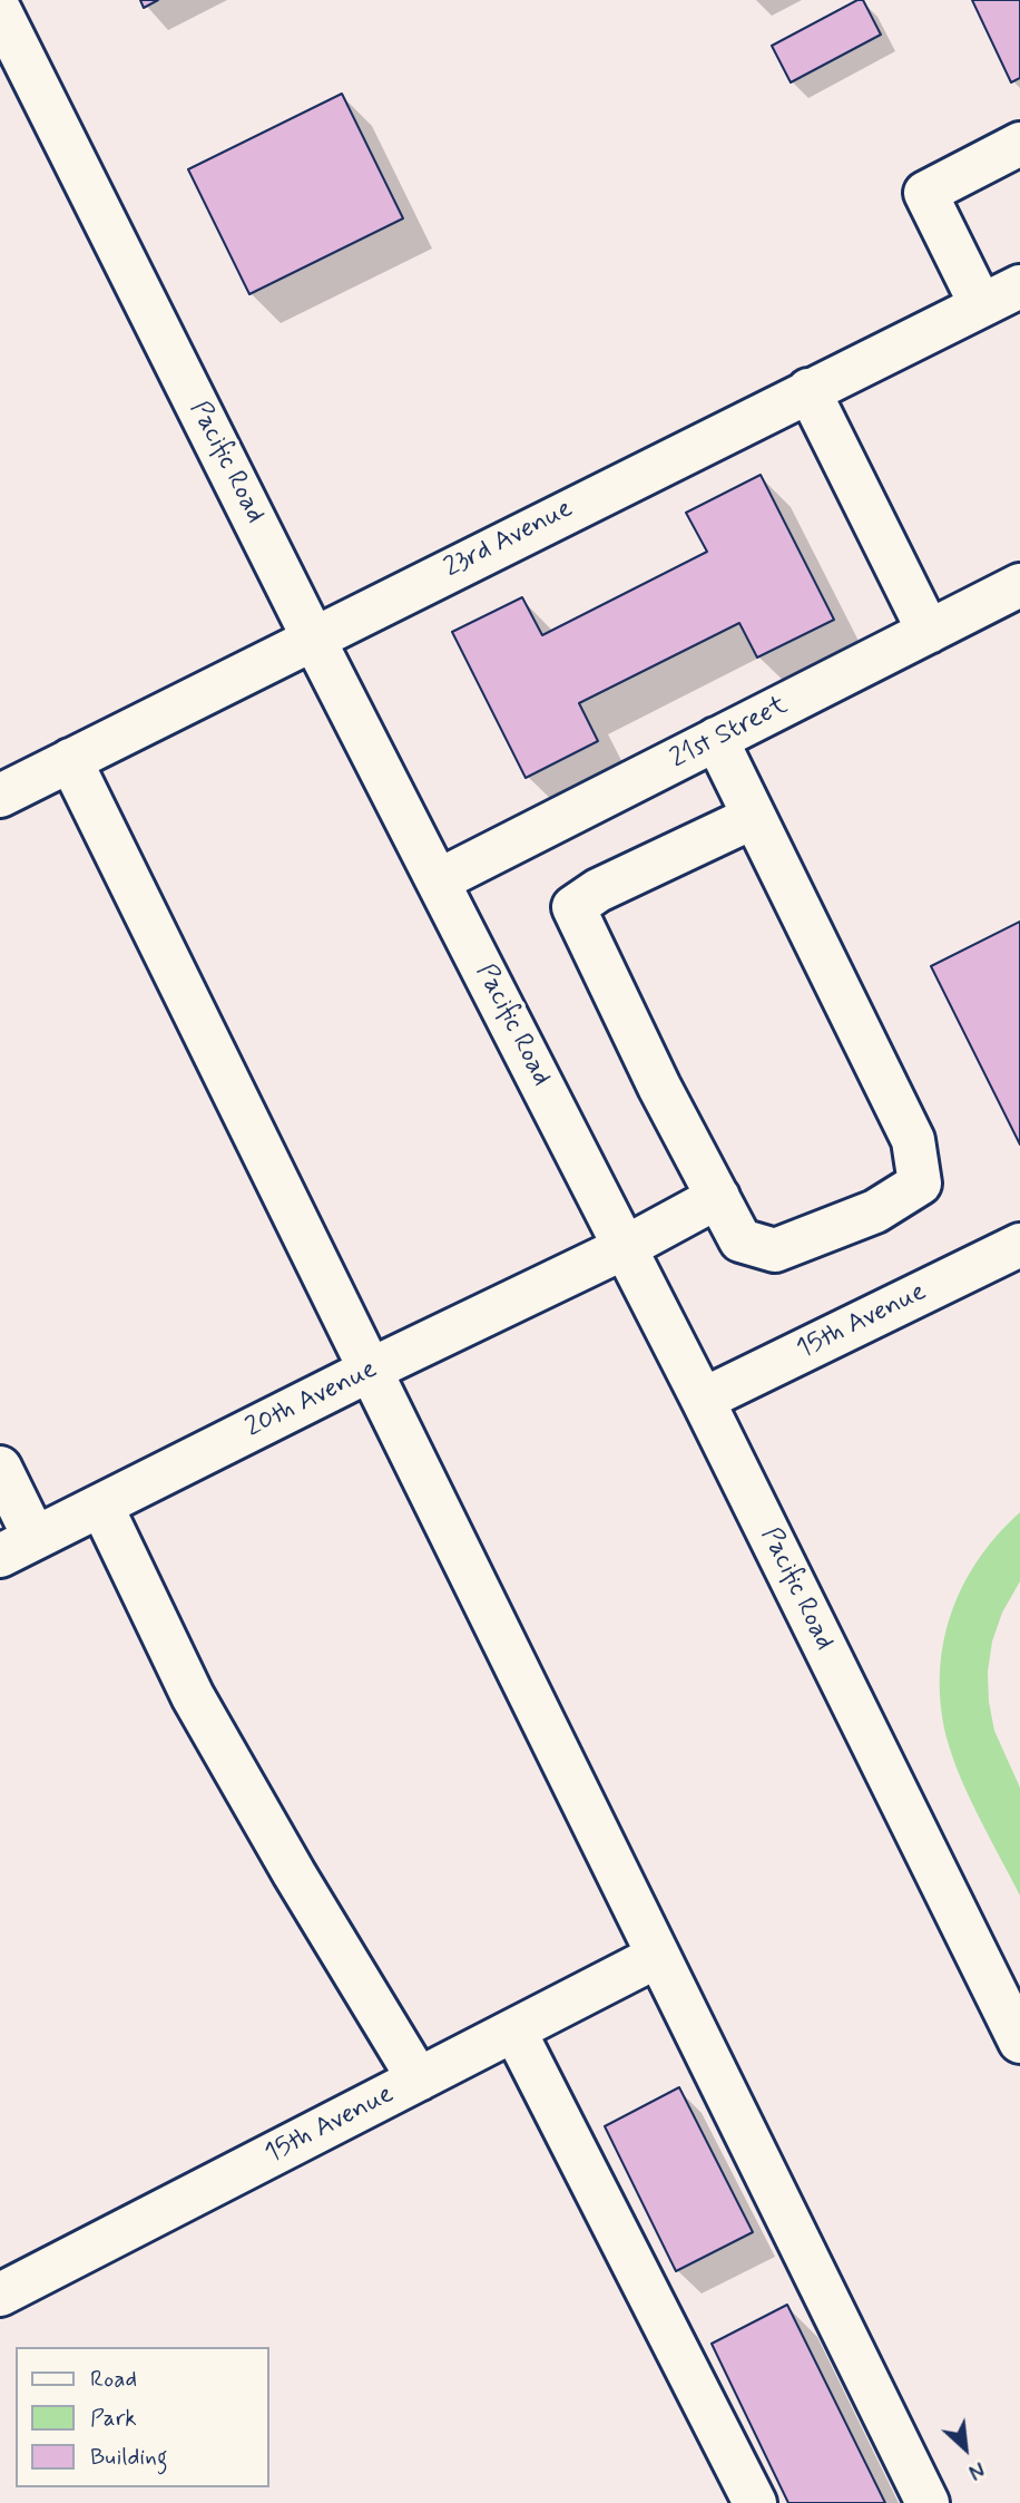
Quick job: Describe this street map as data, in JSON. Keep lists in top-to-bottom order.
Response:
{
  "streets": {
    "street": [
      "Pacific Road",
      "23rd Avenue",
      "21st Street",
      "15th Avenue",
      "20th Avenue"
    ]
  },
  "crossings": [
    ["Pacific Road", "23rd Avenue"],
    ["Pacific Road", "21st Street"],
    ["Pacific Road", "15th Avenue"],
    ["Pacific Road", "20th Avenue"]
  ],
  "legend": ["Road", "Park", "Building"],
  "north": "bottom right"
}
